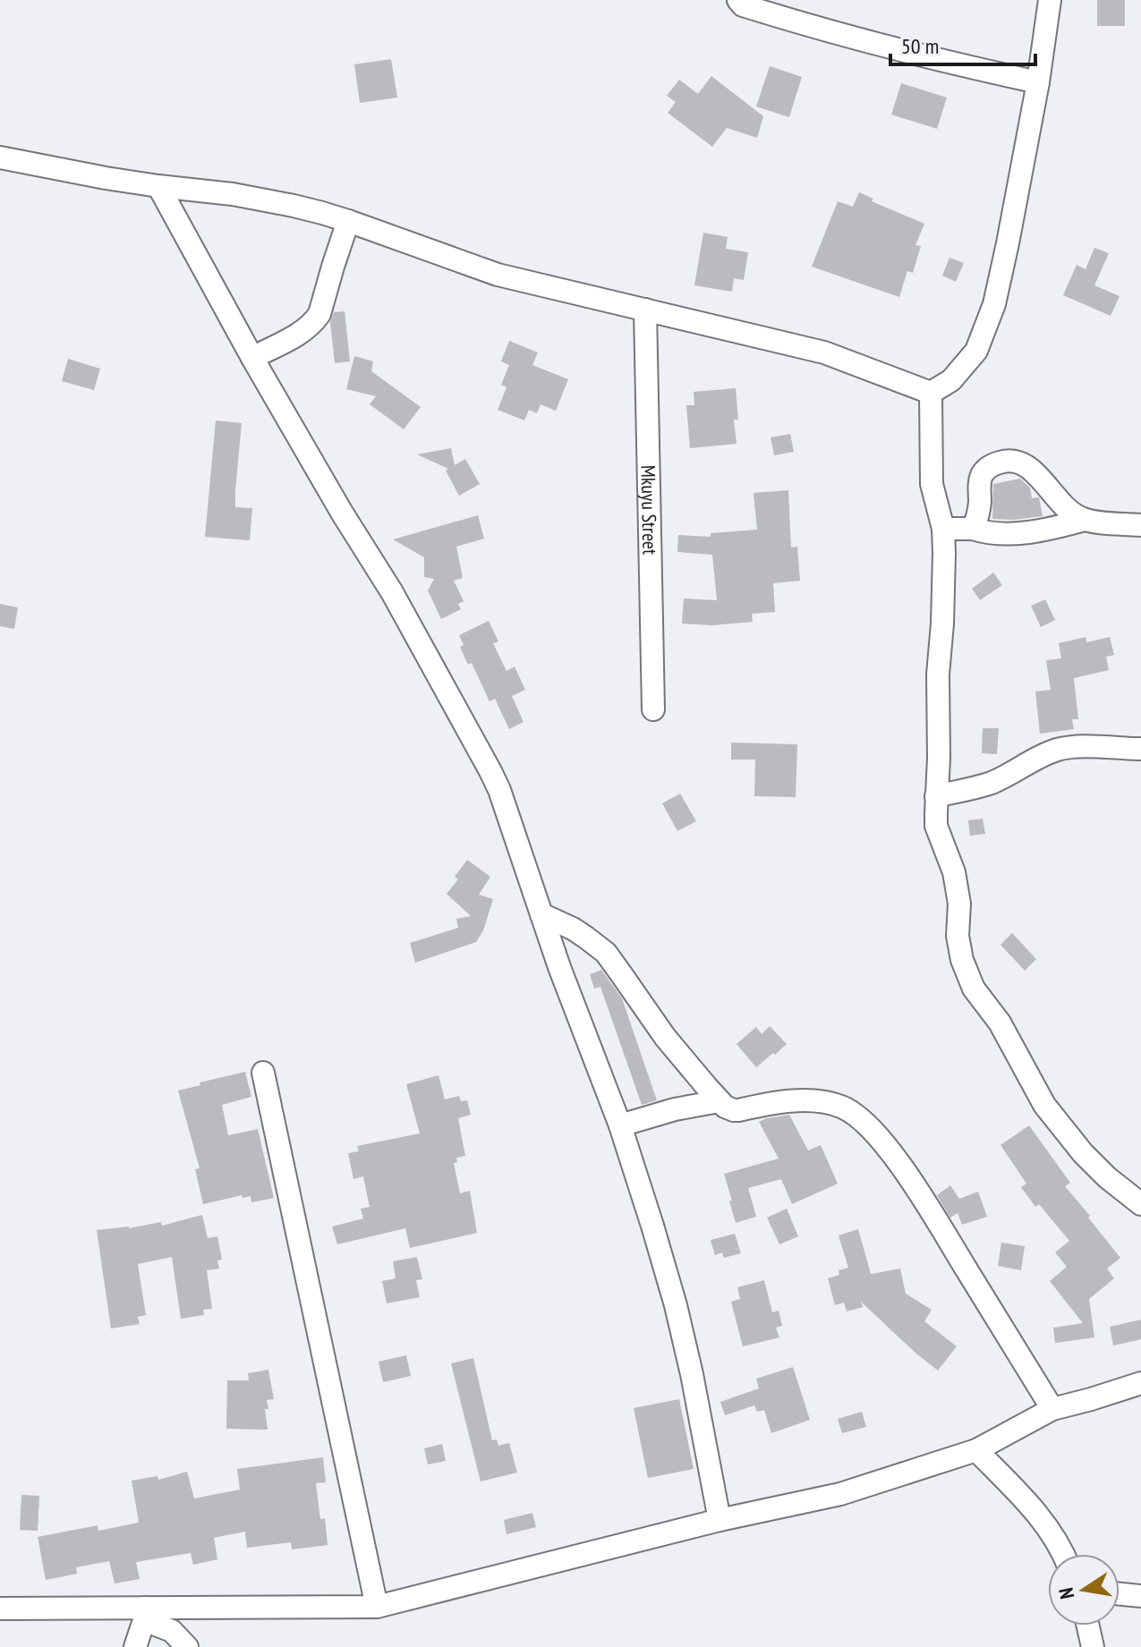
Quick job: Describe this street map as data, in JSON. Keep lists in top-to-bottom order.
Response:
{
  "streets": {
    "street": ["Mkuyu Street"]
  },
  "scale_bar": "50 m",
  "north": "left"
}
